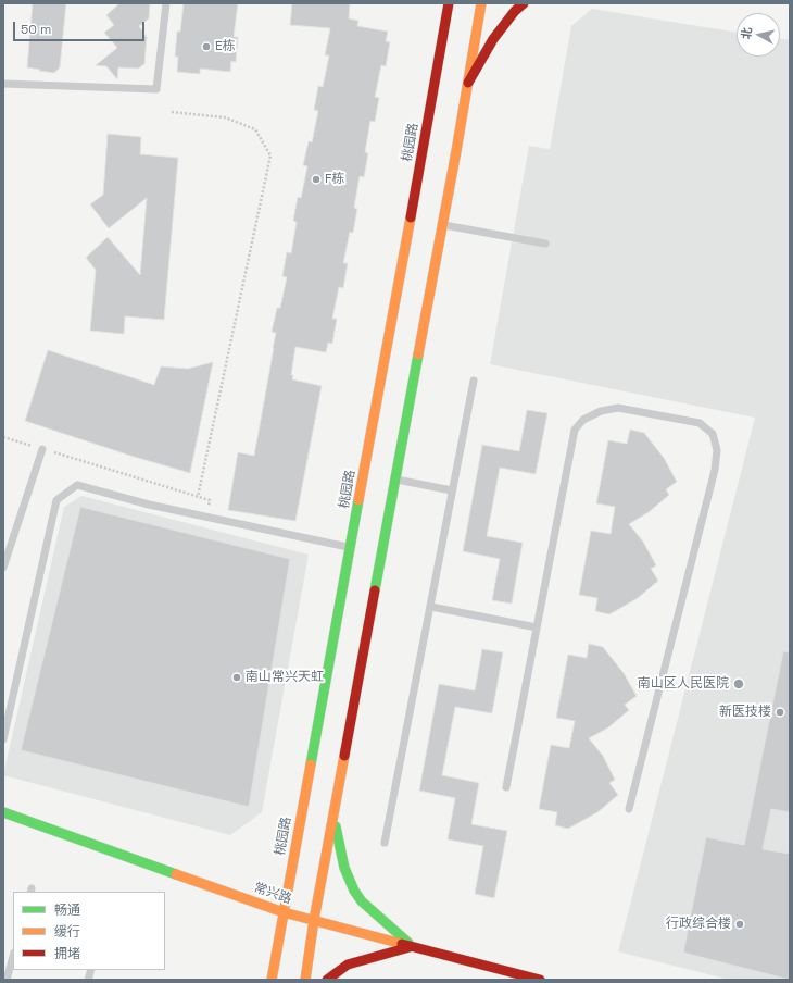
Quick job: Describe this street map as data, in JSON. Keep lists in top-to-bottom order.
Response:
{
  "streets": {
    "main road": ["桃园路", "常兴路"]
  },
  "crossings": [
    ["桃园路", "常兴路"]
  ],
  "places": [
    "E栋",
    "F栋",
    "南山常兴天虹",
    "南山区人民医院",
    "新医技楼",
    "行政综合楼"
  ],
  "legend": ["畅通", "缓行", "拥堵"],
  "scale_bar": "50 m",
  "north": "left"
}
